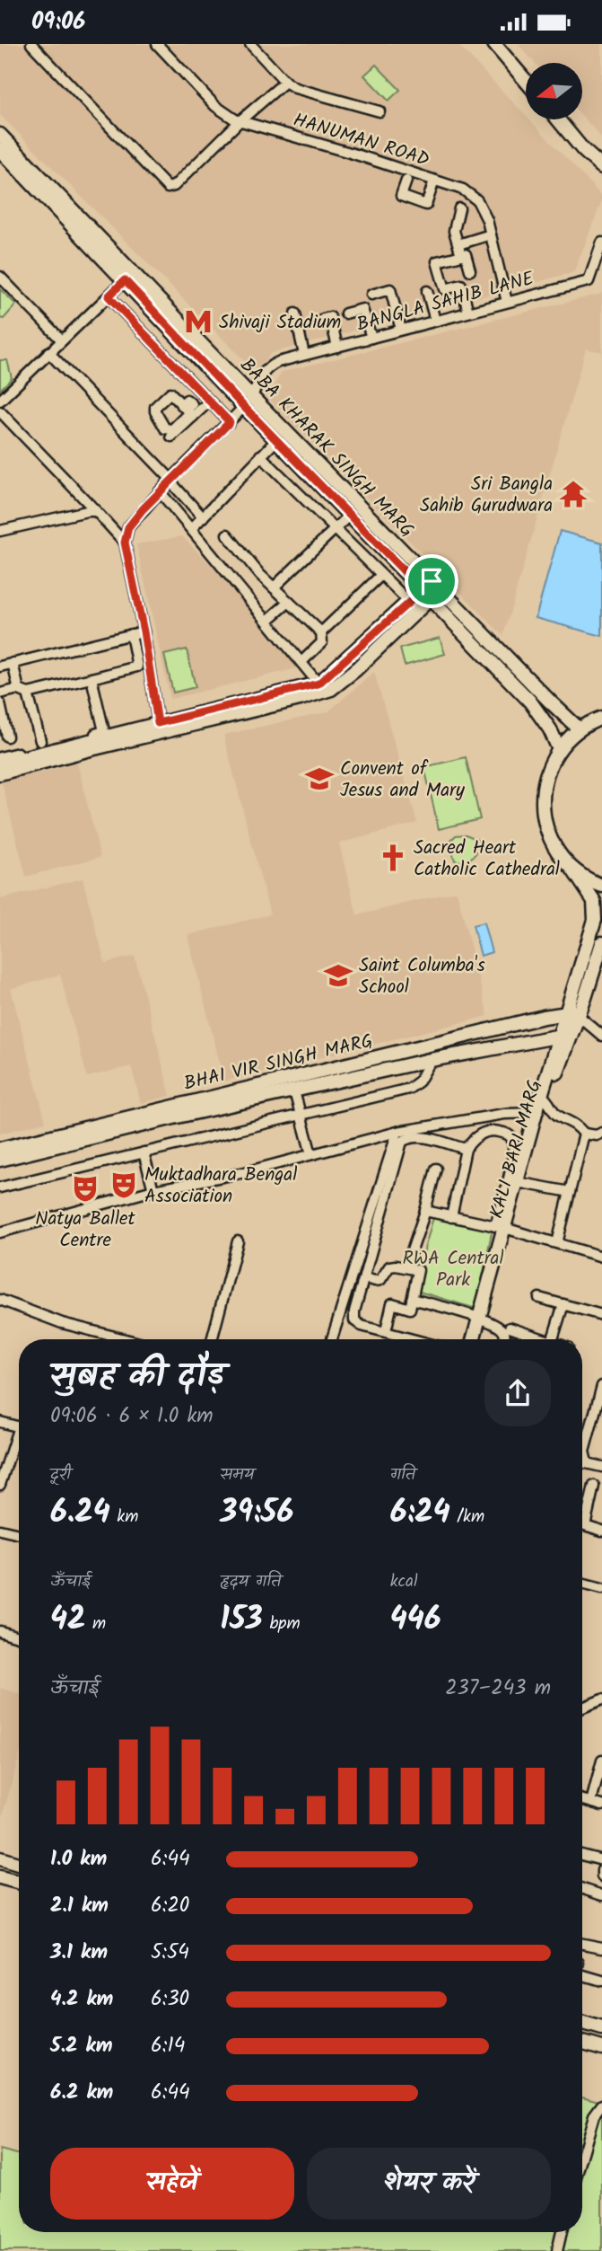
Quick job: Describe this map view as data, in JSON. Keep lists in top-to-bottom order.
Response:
{
  "streets": {
    "street": [
      "HANUMAN ROAD",
      "BANGLA SAHIB LANE",
      "BABA KHARAK SINGH MARG",
      "BHAI VIR SINGH MARG",
      "KALI BARI MARG"
    ]
  },
  "crossings": [
    ["HANUMAN ROAD", "BANGLA SAHIB LANE"],
    ["BANGLA SAHIB LANE", "BABA KHARAK SINGH MARG"],
    ["BHAI VIR SINGH MARG", "KALI BARI MARG"]
  ],
  "parks": ["RWA Central Park"],
  "places": {
    "metro station": ["Shivaji Stadium"],
    "temple": ["Sri Bangla Sahib Gurudwara"],
    "school or university": ["Convent of Jesus and Mary", "Saint Columba's School"],
    "church": ["Sacred Heart Catholic Cathedral"],
    "theatre": ["Muktadhara Bengal Association", "Natya Ballet Centre"]
  },
  "north": "left",
  "page": {
    "status": "09:06",
    "heading": ["सुबह की दौड़", "09:06 · 6 × 1.0 km"],
    "stats": [
      ["दूरी", "6.24 km"],
      ["समय", "39:56"],
      ["गति", "6:24 /km"],
      ["ऊँचाई", "42 m"],
      ["हृदय गति", "153 bpm"],
      ["kcal", "446"]
    ],
    "chart": ["ऊँचाई", "237–243 m"],
    "list": [
      {
        "name": "1.0 km",
        "note": "6:44"
      },
      {
        "name": "2.1 km",
        "note": "6:20"
      },
      {
        "name": "3.1 km",
        "note": "5:54"
      },
      {
        "name": "4.2 km",
        "note": "6:30"
      },
      {
        "name": "5.2 km",
        "note": "6:14"
      },
      {
        "name": "6.2 km",
        "note": "6:44"
      }
    ],
    "buttons": ["सहेजें", "शेयर करें"]
  }
}
